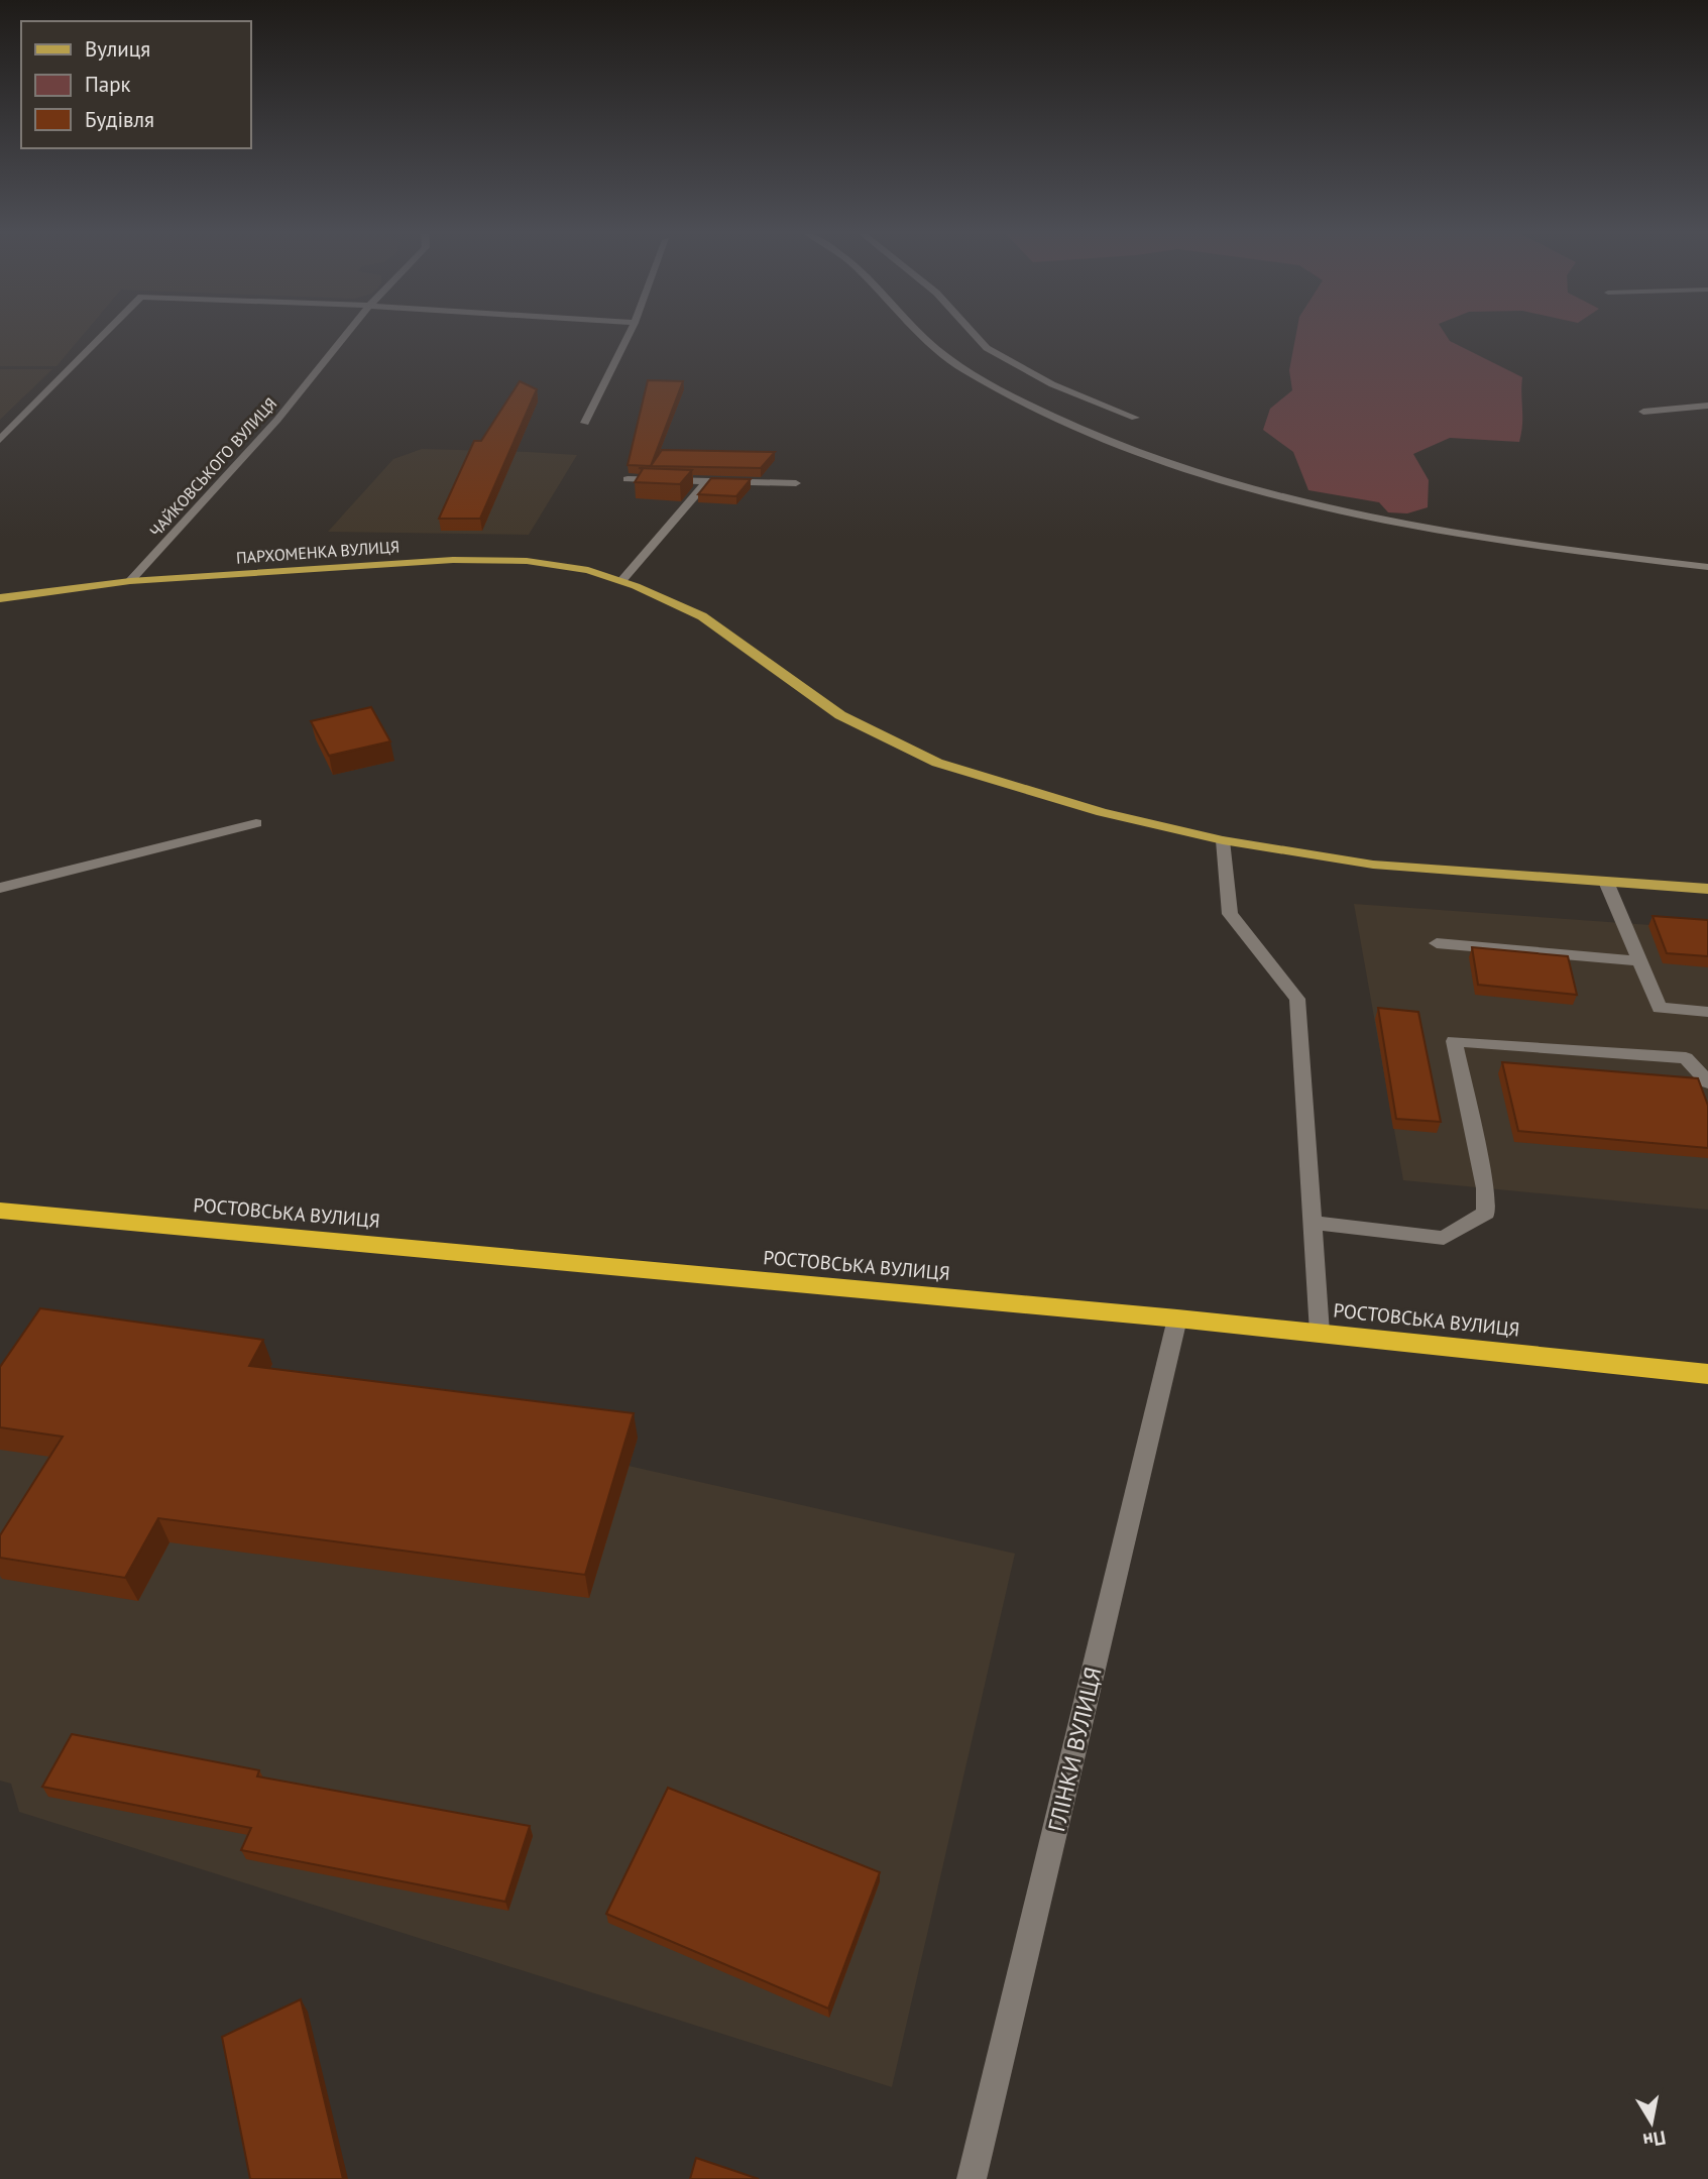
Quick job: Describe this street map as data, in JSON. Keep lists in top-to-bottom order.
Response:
{
  "streets": {
    "highway": ["РОСТОВСЬКА ВУЛИЦЯ"],
    "main road": ["ПАРХОМЕНКА ВУЛИЦЯ"],
    "street": ["ЧАЙКОВСЬКОГО ВУЛИЦЯ", "ГЛІНКИ ВУЛИЦЯ"]
  },
  "crossings": [
    ["ЧАЙКОВСЬКОГО ВУЛИЦЯ", "ПАРХОМЕНКА ВУЛИЦЯ"],
    ["РОСТОВСЬКА ВУЛИЦЯ", "ГЛІНКИ ВУЛИЦЯ"]
  ],
  "legend": ["Вулиця", "Парк", "Будівля"],
  "north": "bottom"
}
